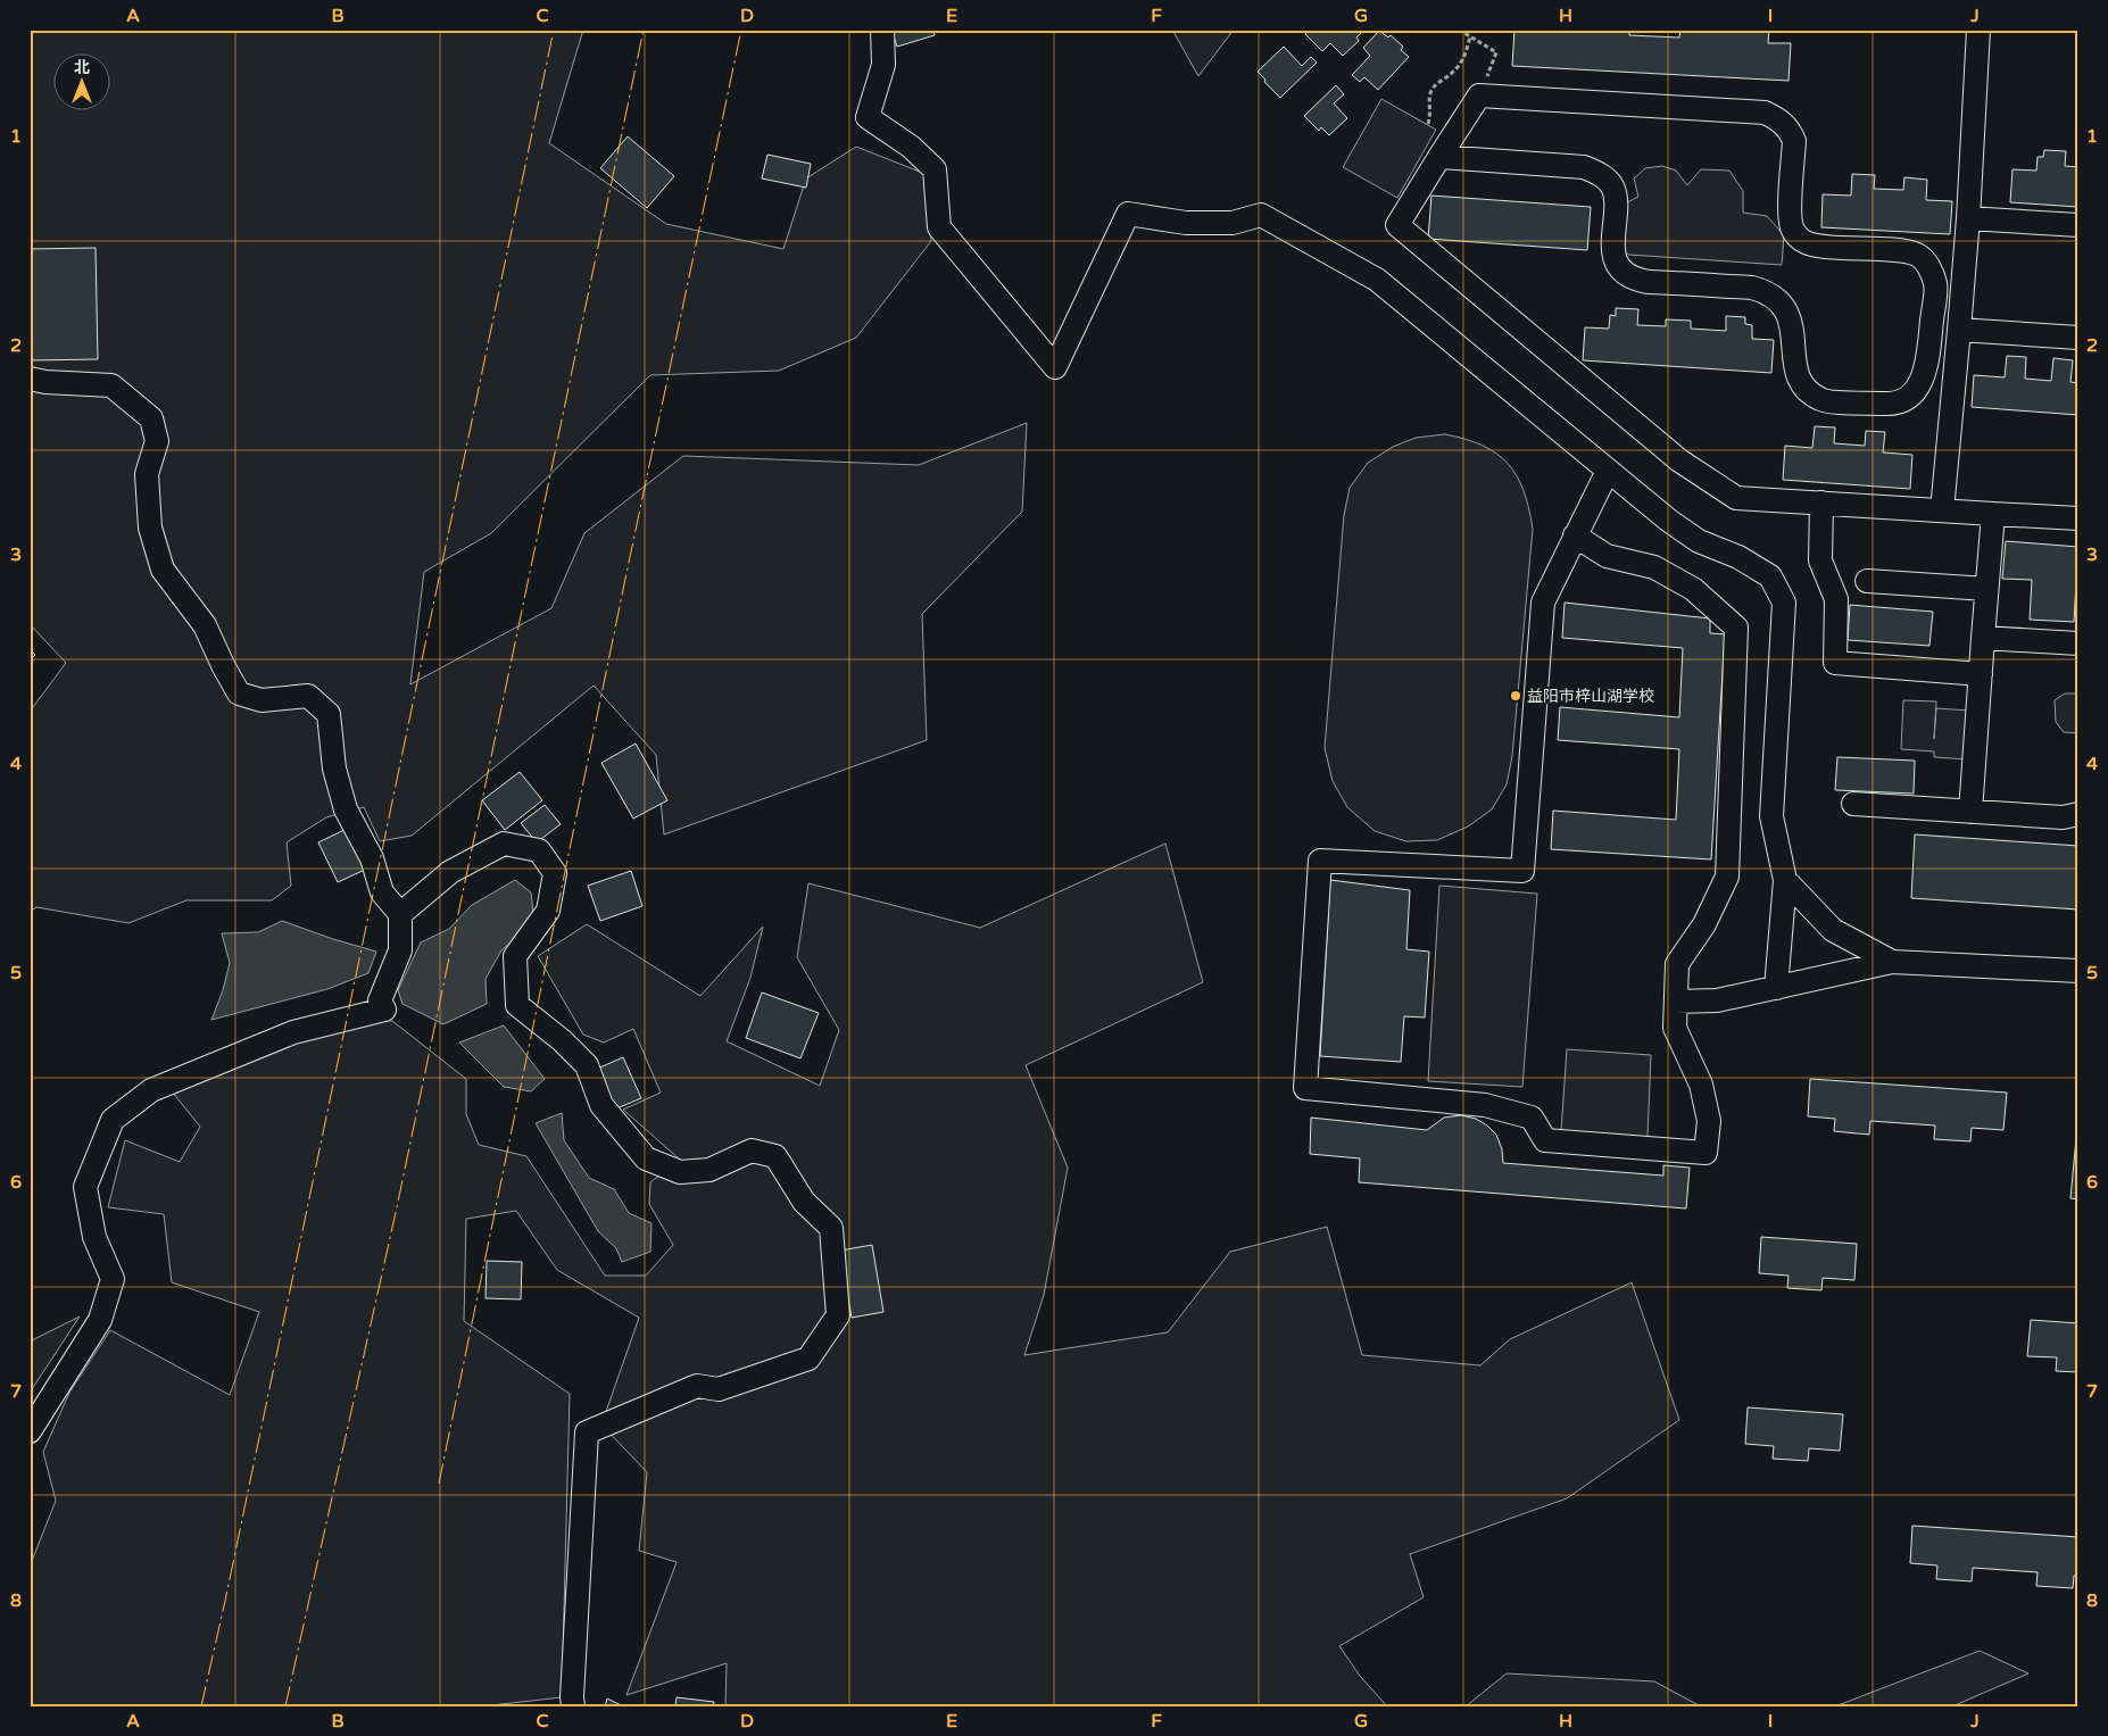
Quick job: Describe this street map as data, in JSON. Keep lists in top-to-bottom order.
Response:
{
  "places": ["益阳市梓山湖学校"],
  "north": "top",
  "grid": {
    "columns": [
      "A",
      "B",
      "C",
      "D",
      "E",
      "F",
      "G",
      "H",
      "I",
      "J"
    ],
    "rows": [
      "1",
      "2",
      "3",
      "4",
      "5",
      "6",
      "7",
      "8"
    ]
  }
}
